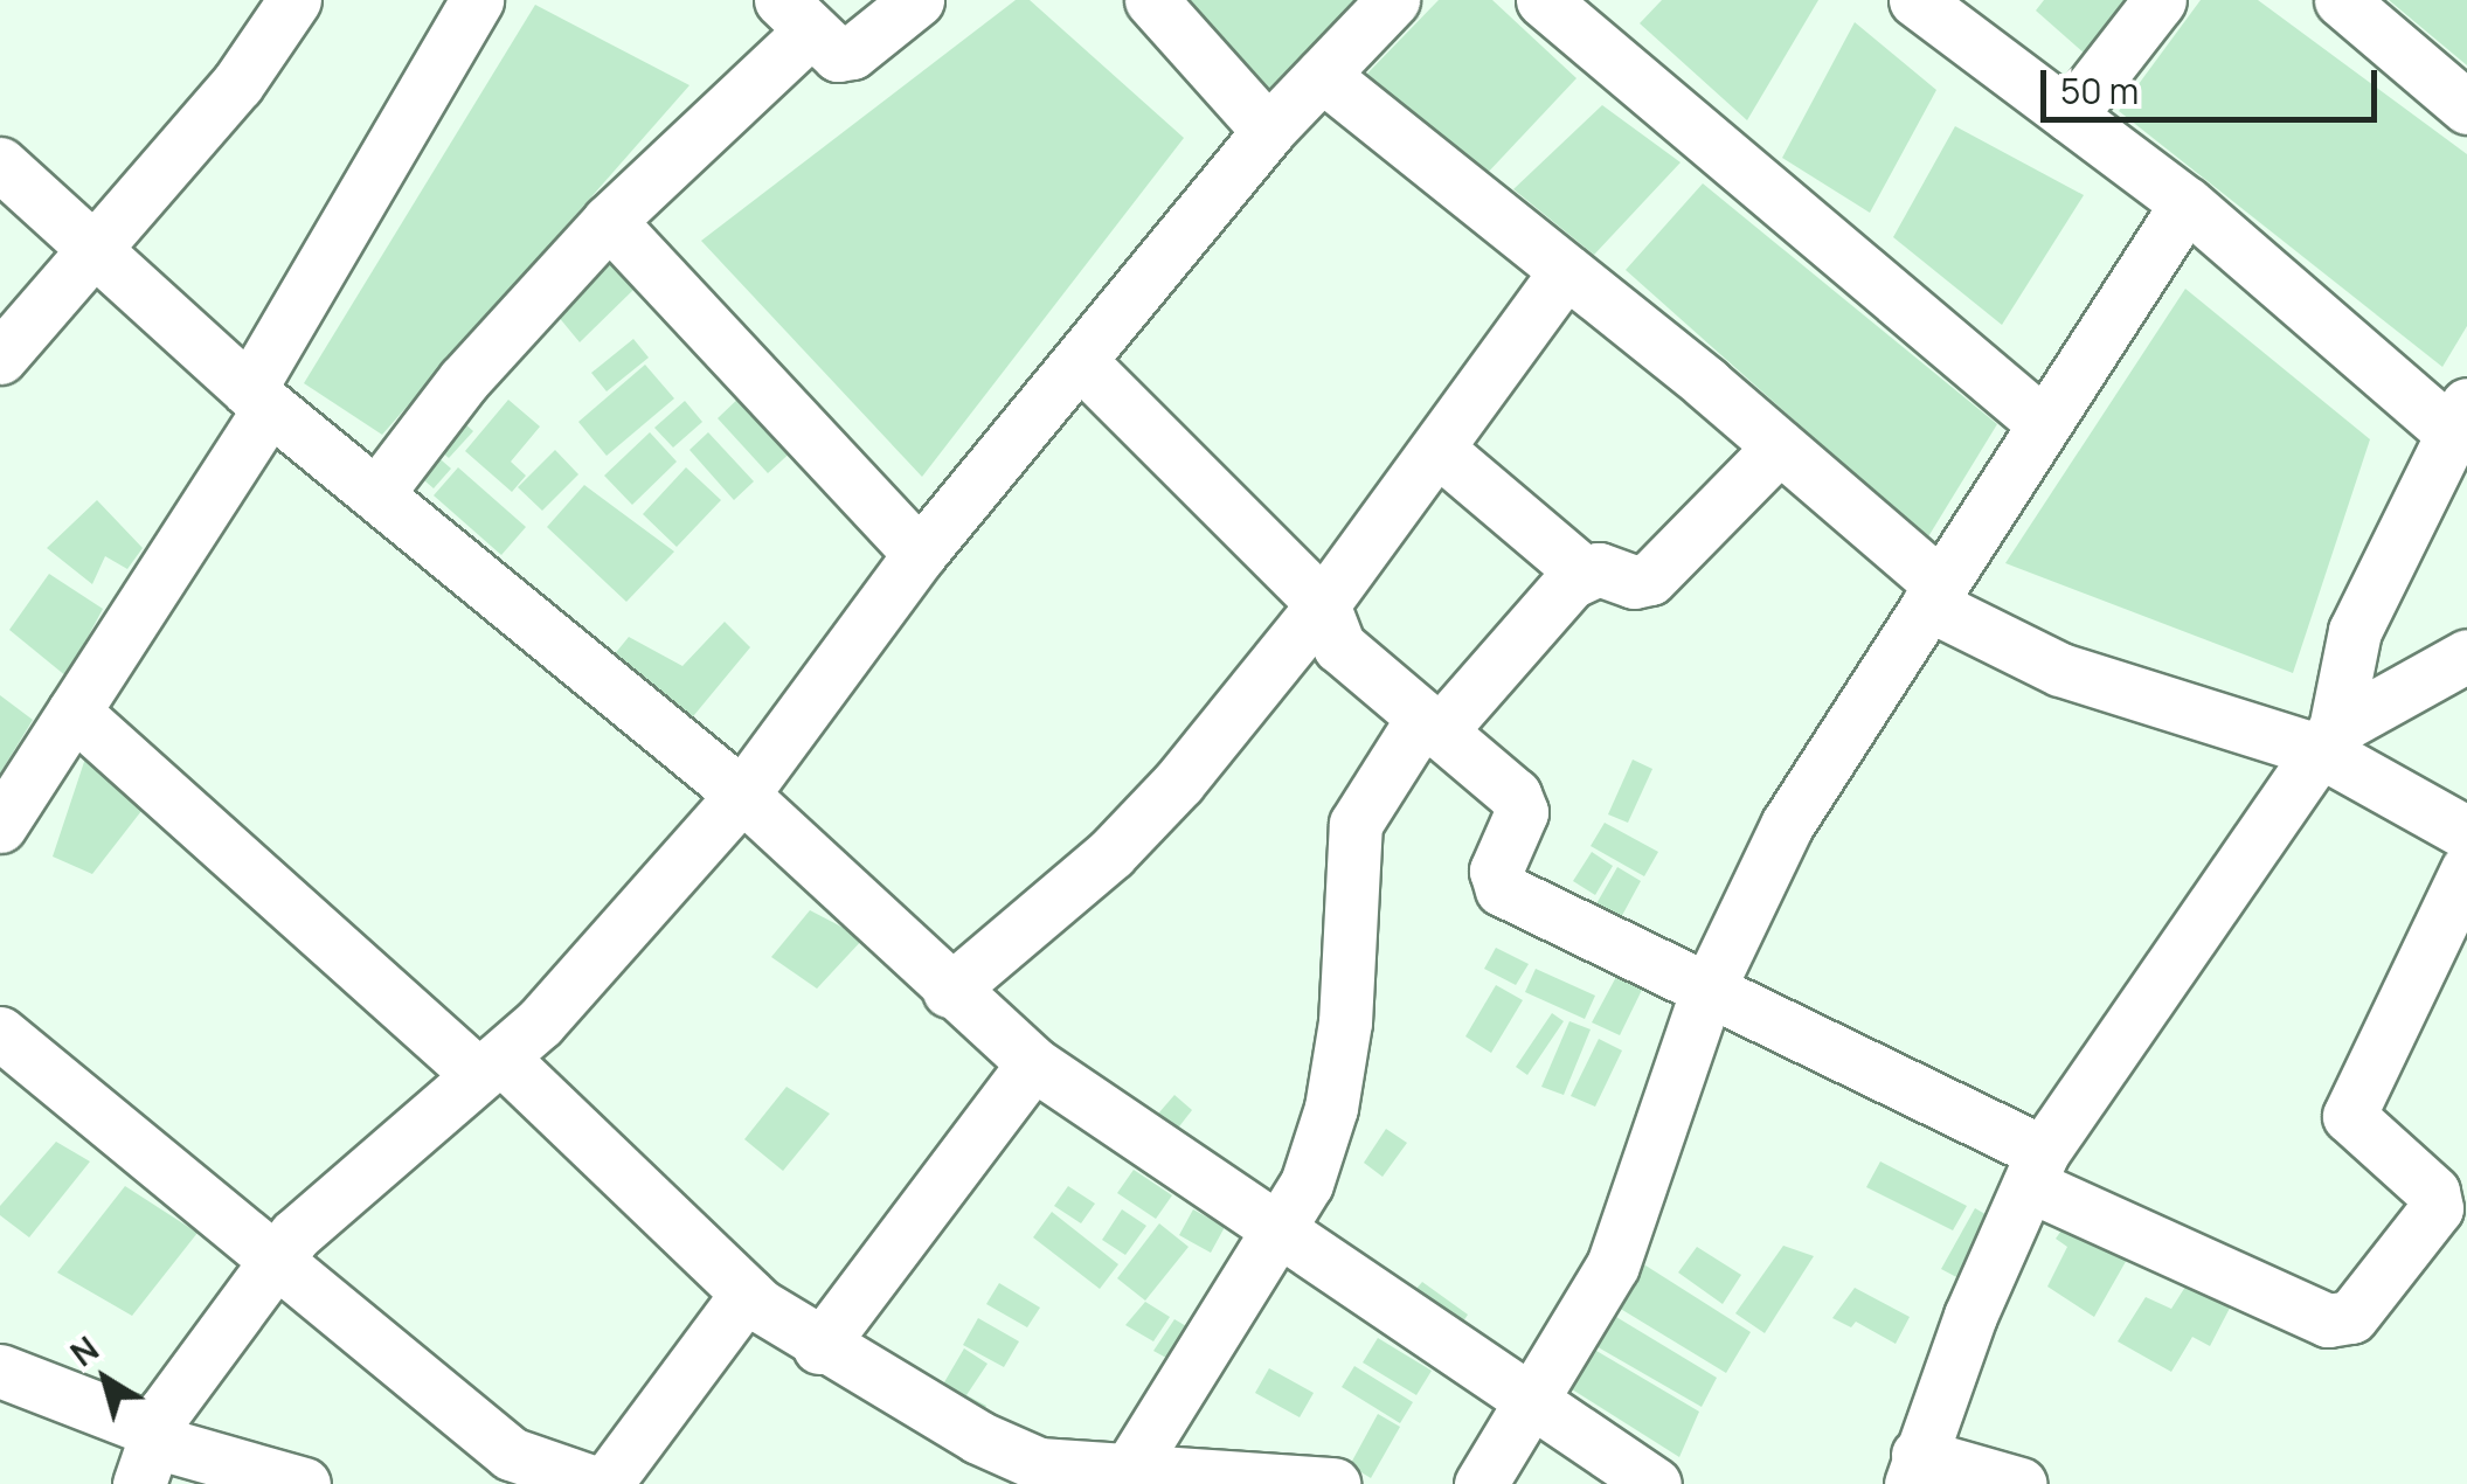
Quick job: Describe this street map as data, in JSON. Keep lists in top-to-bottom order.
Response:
{
  "scale_bar": "50 m",
  "north": "top left"
}
